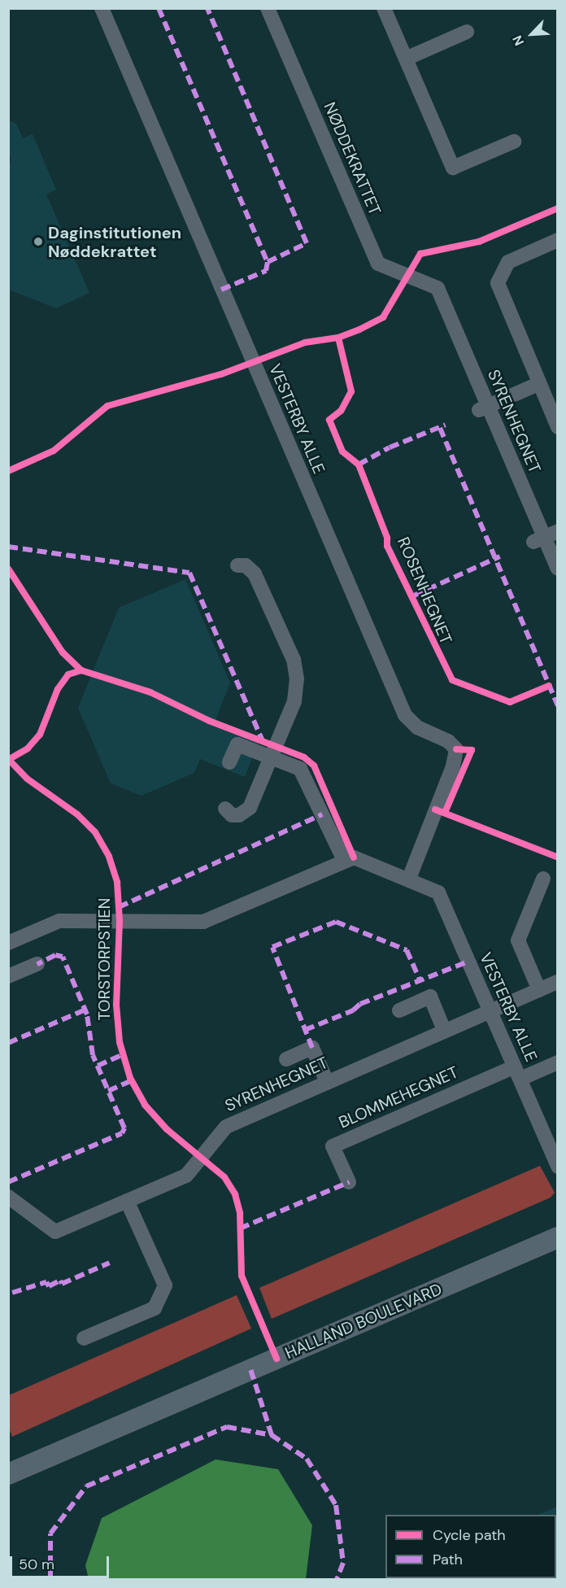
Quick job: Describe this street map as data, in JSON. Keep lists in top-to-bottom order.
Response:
{
  "streets": {
    "street": [
      "NØDDEKRATTET",
      "VESTERBY ALLE",
      "SYRENHEGNET",
      "BLOMMEHEGNET",
      "HALLAND BOULEVARD"
    ],
    "cycle path": ["ROSENHEGNET", "TORSTORPSTIEN"]
  },
  "crossings": [
    ["NØDDEKRATTET", "SYRENHEGNET"],
    ["VESTERBY ALLE", "SYRENHEGNET"],
    ["VESTERBY ALLE", "BLOMMEHEGNET"]
  ],
  "places": ["Daginstitutionen Nøddekrattet"],
  "legend": ["Cycle path", "Path"],
  "scale_bar": "50 m",
  "north": "bottom left"
}
